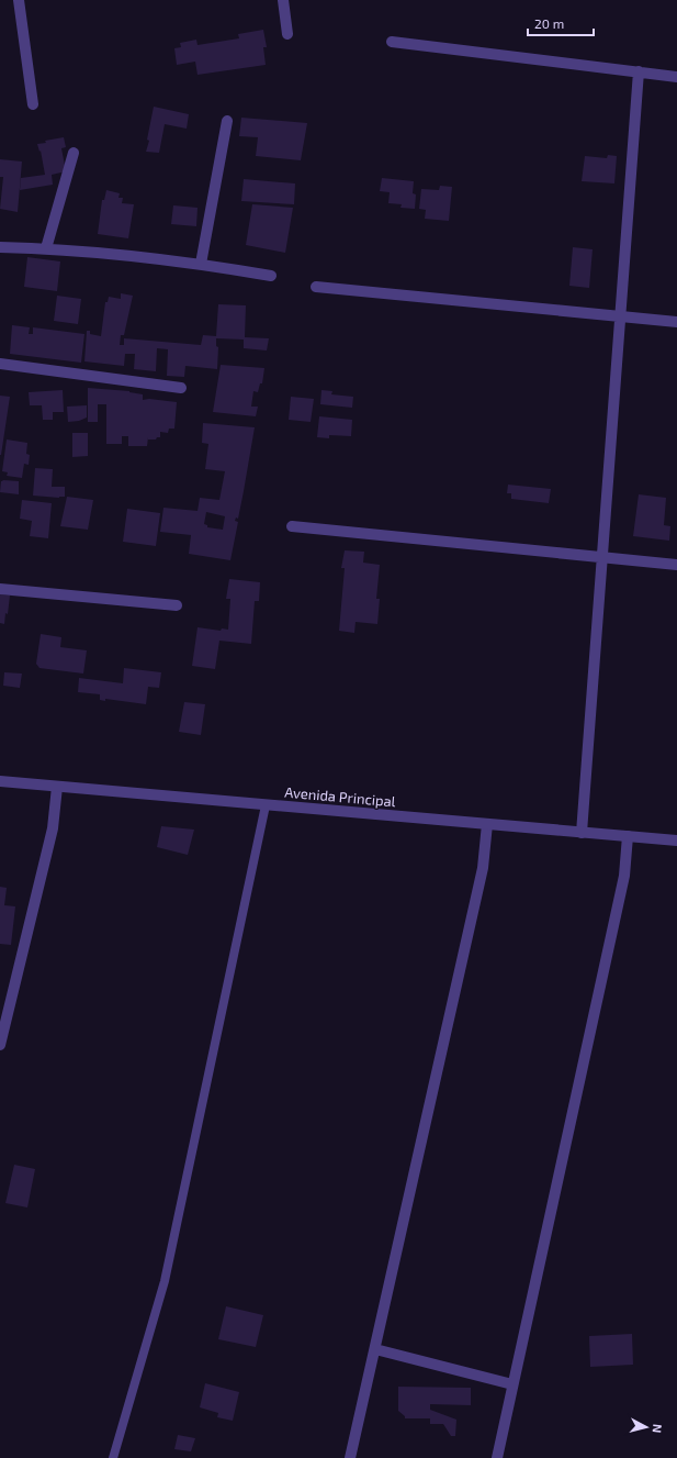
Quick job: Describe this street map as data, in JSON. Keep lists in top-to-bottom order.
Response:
{
  "streets": {
    "street": ["Avenida Principal"]
  },
  "scale_bar": "20 m",
  "north": "right"
}
